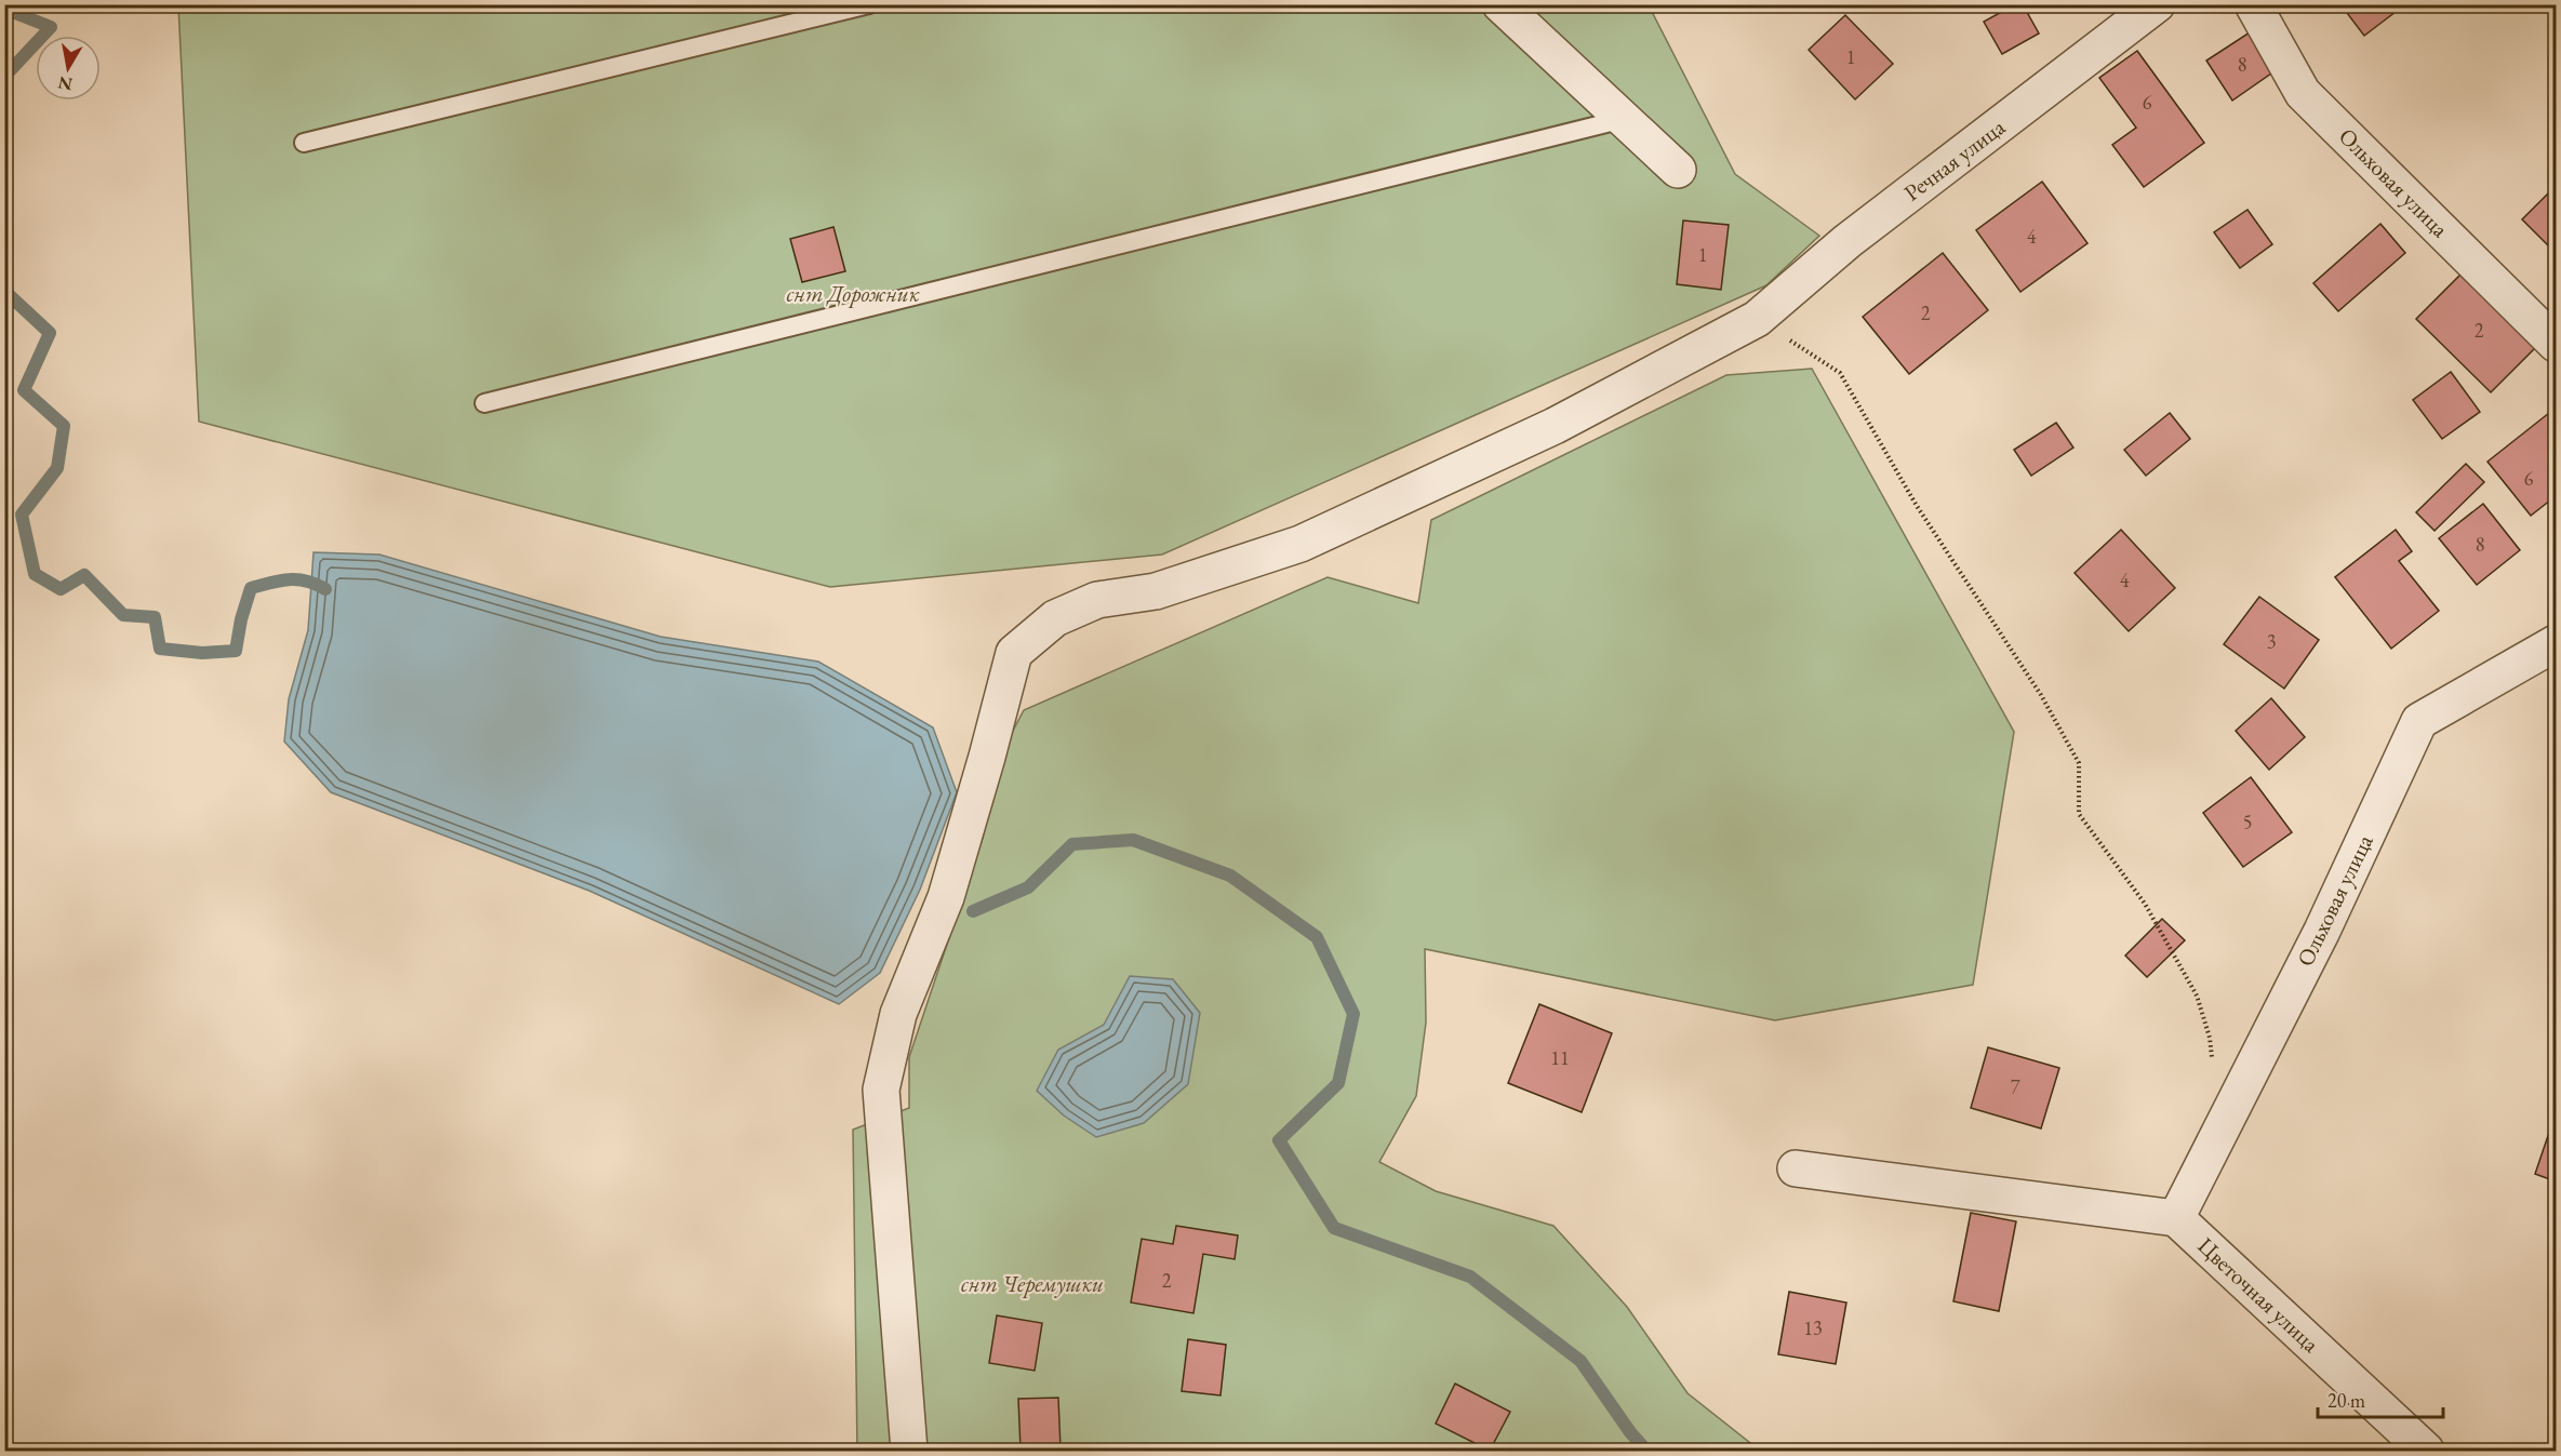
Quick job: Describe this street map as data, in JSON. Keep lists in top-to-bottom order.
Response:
{
  "streets": {
    "street": ["Речная улица", "Ольховая улица", "Цветочная улица"]
  },
  "crossings": [
    ["Ольховая улица", "Цветочная улица"]
  ],
  "parks": ["снт Дорожник", "снт Черемушки"],
  "house_numbers": [
    "1",
    "8",
    "6",
    "4",
    "1",
    "2",
    "2",
    "6",
    "8",
    "4",
    "3",
    "5",
    "11",
    "7",
    "2",
    "13"
  ],
  "scale_bar": "20 m",
  "north": "bottom"
}
